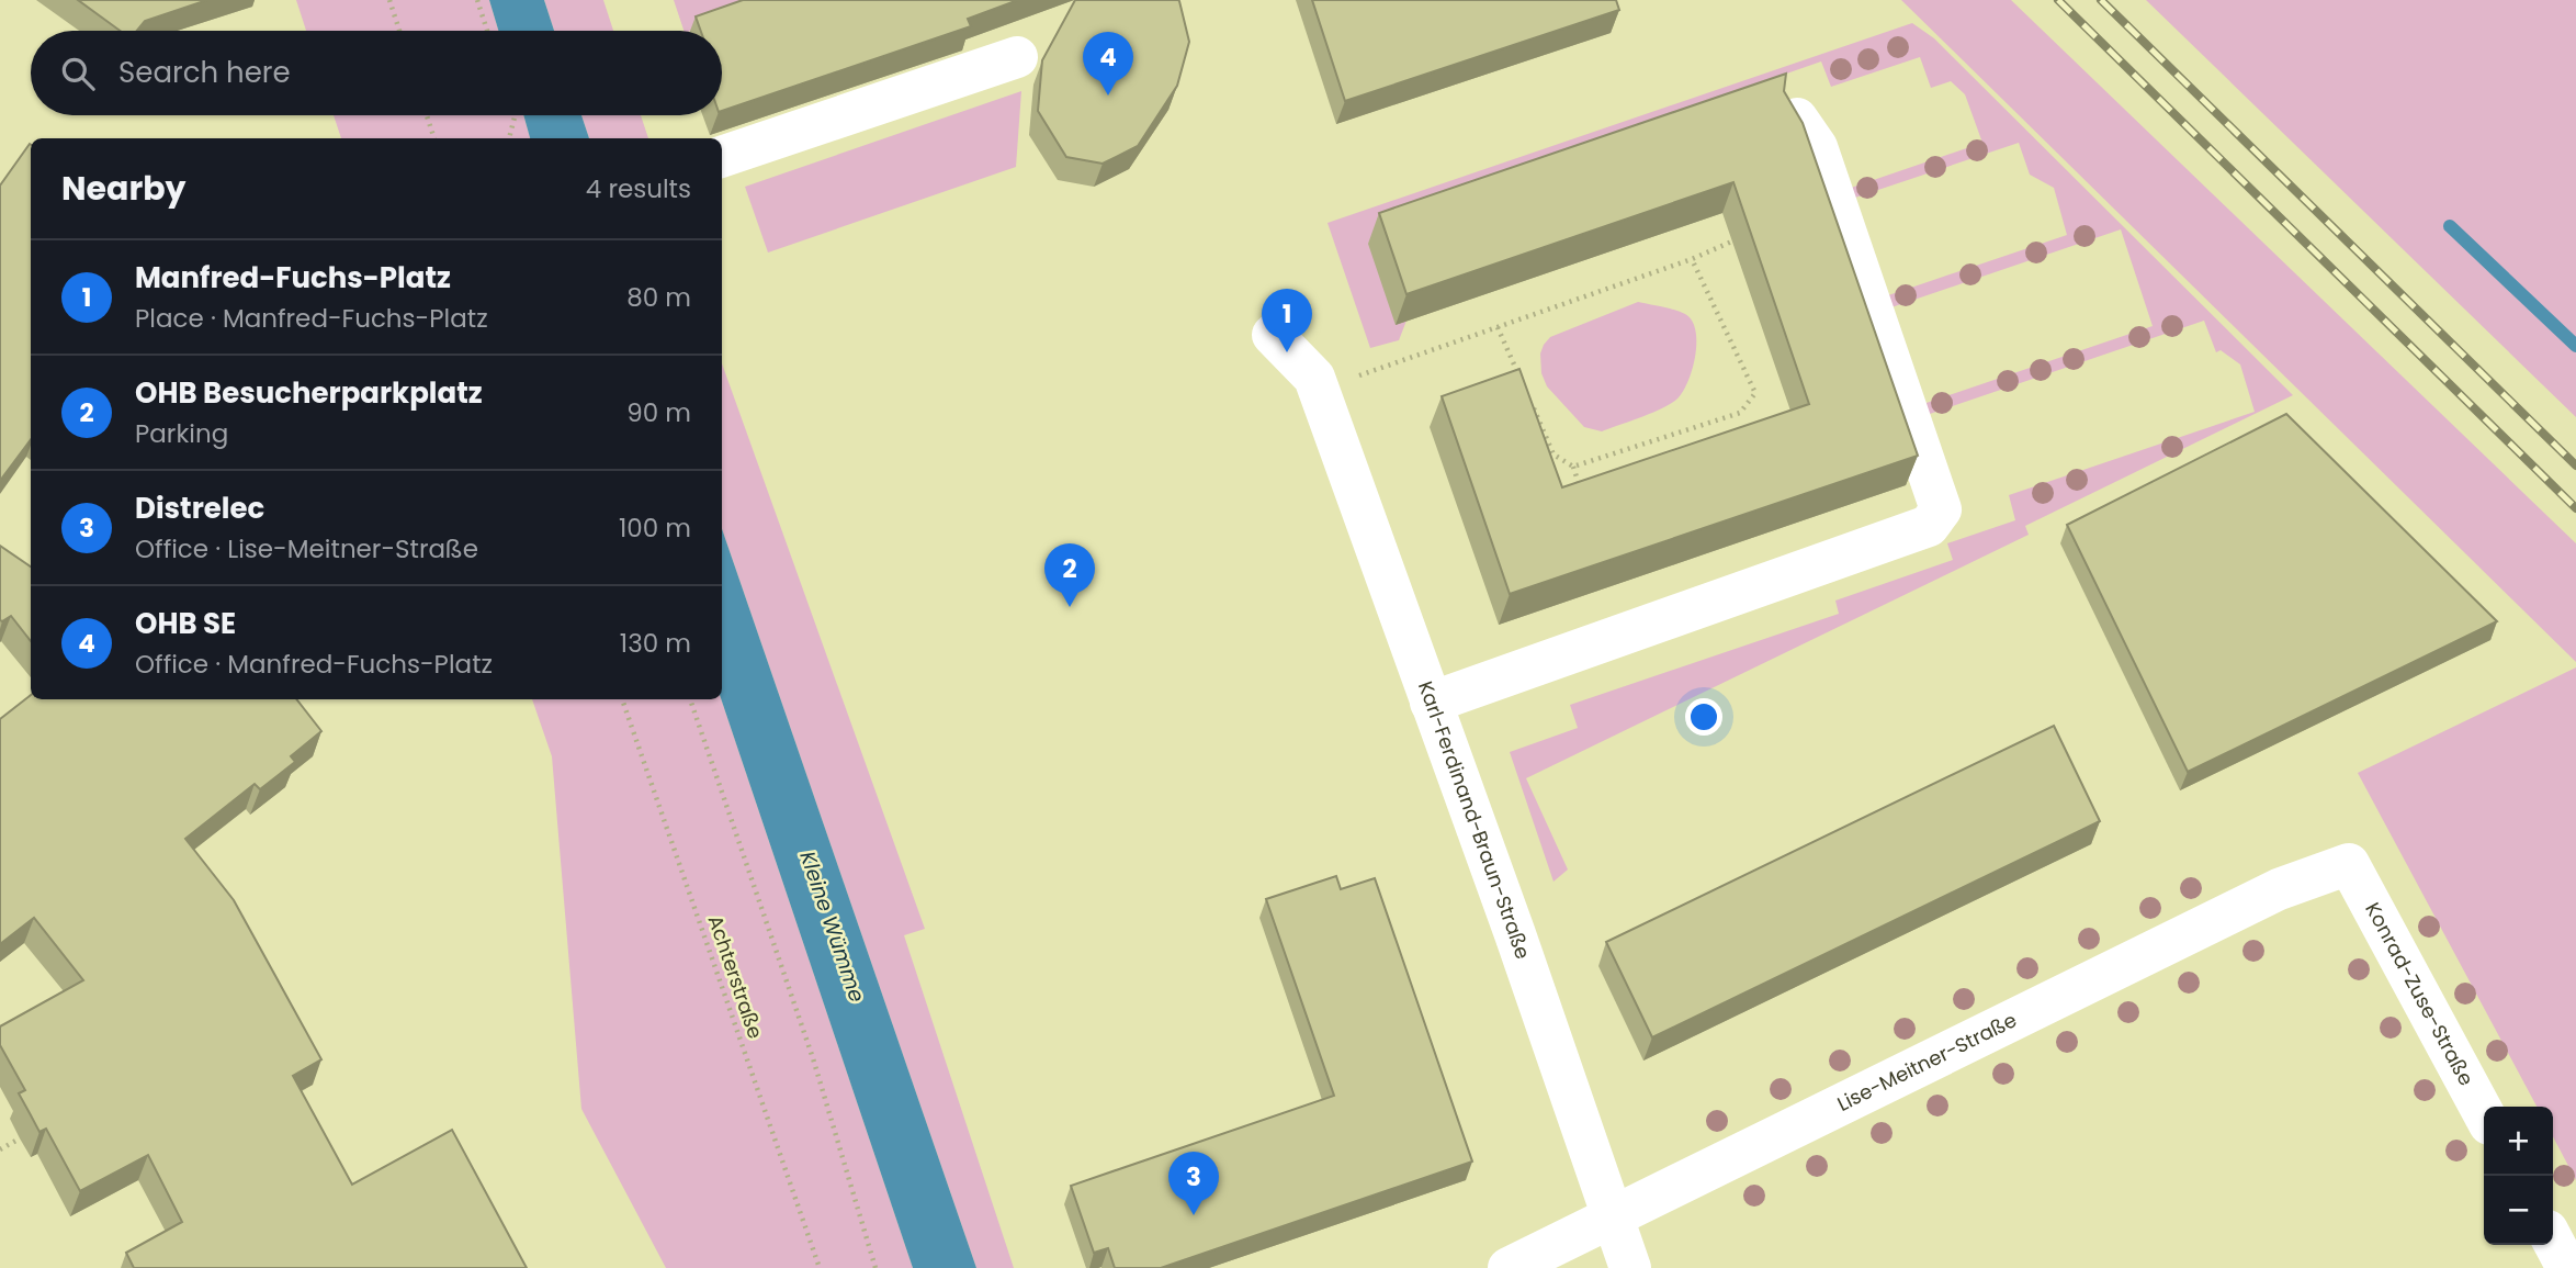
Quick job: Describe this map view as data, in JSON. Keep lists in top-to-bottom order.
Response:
{
  "streets": {
    "street": ["Karl-Ferdinand-Braun-Straße", "Konrad-Zuse-Straße", "Lise-Meitner-Straße"],
    "path": ["Achterstraße"]
  },
  "crossings": [
    ["Karl-Ferdinand-Braun-Straße", "Lise-Meitner-Straße"],
    ["Konrad-Zuse-Straße", "Lise-Meitner-Straße"]
  ],
  "water": ["Kleine Wümme"],
  "page": {
    "search": "Search here",
    "pins": [
      "4",
      "1",
      "2",
      "3"
    ],
    "heading": ["Nearby", "4 results"],
    "list": [
      {
        "mark": "1",
        "name": "Manfred-Fuchs-Platz",
        "note": "Place · Manfred-Fuchs-Platz",
        "value": "80 m"
      },
      {
        "mark": "2",
        "name": "OHB Besucherparkplatz",
        "note": "Parking",
        "value": "90 m"
      },
      {
        "mark": "3",
        "name": "Distrelec",
        "note": "Office · Lise-Meitner-Straße",
        "value": "100 m"
      },
      {
        "mark": "4",
        "name": "OHB SE",
        "note": "Office · Manfred-Fuchs-Platz",
        "value": "130 m"
      }
    ],
    "map_buttons": ["+", "−"]
  }
}
